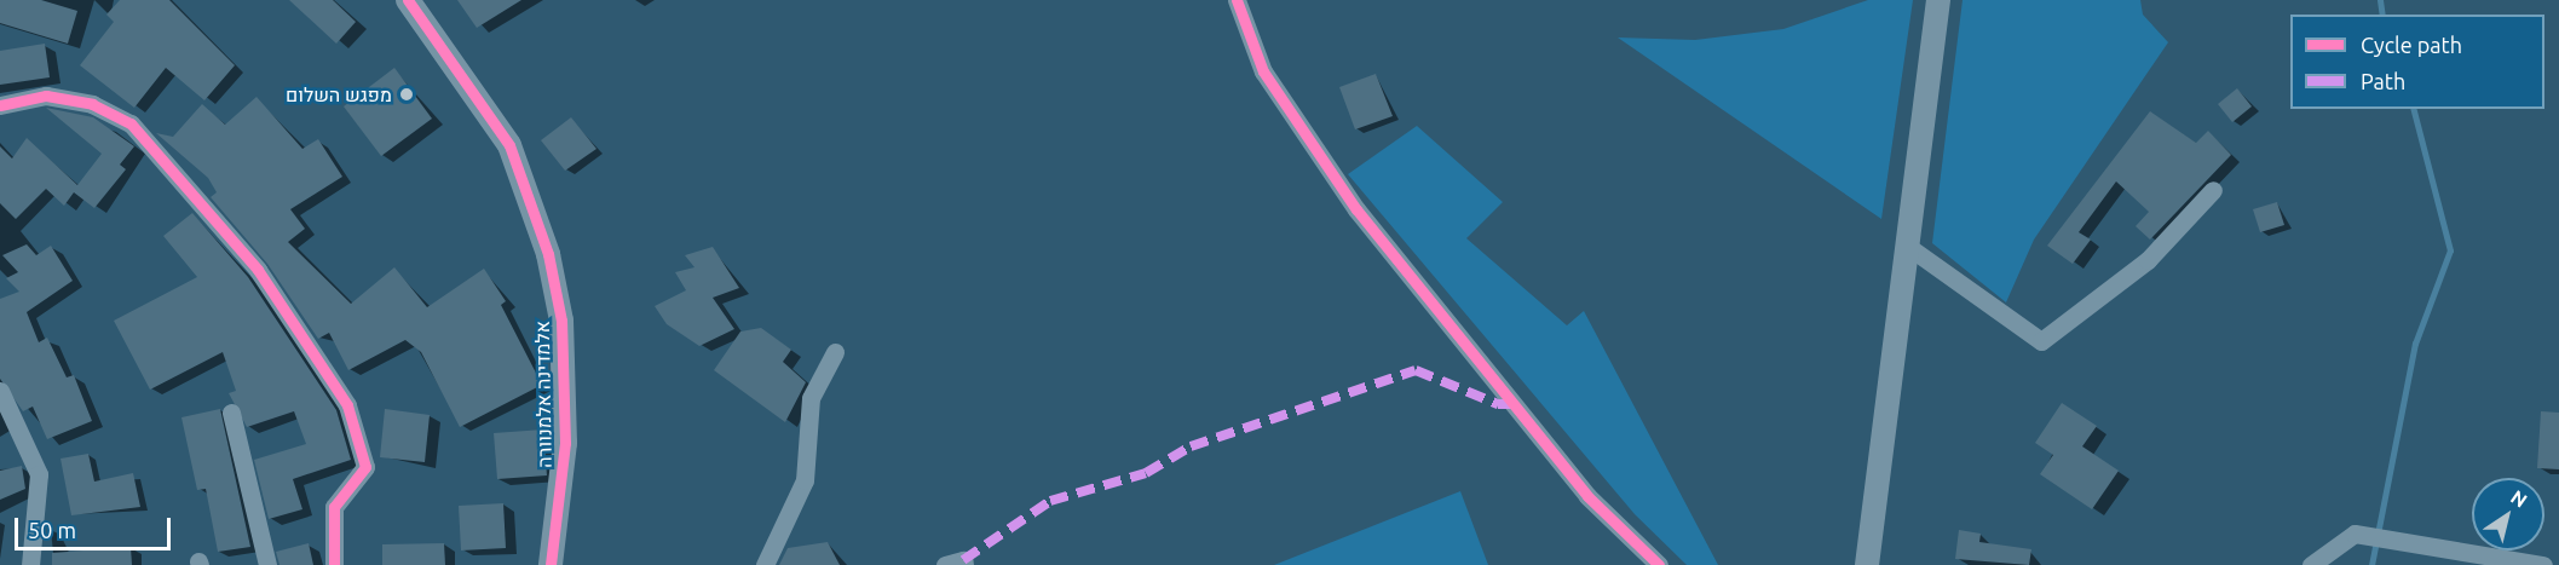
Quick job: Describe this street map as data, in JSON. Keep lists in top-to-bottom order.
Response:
{
  "streets": {
    "street": ["אלמדינה אלמנוורה"]
  },
  "places": ["מפגש השלום"],
  "legend": ["Cycle path", "Path"],
  "scale_bar": "50 m",
  "north": "top right"
}
